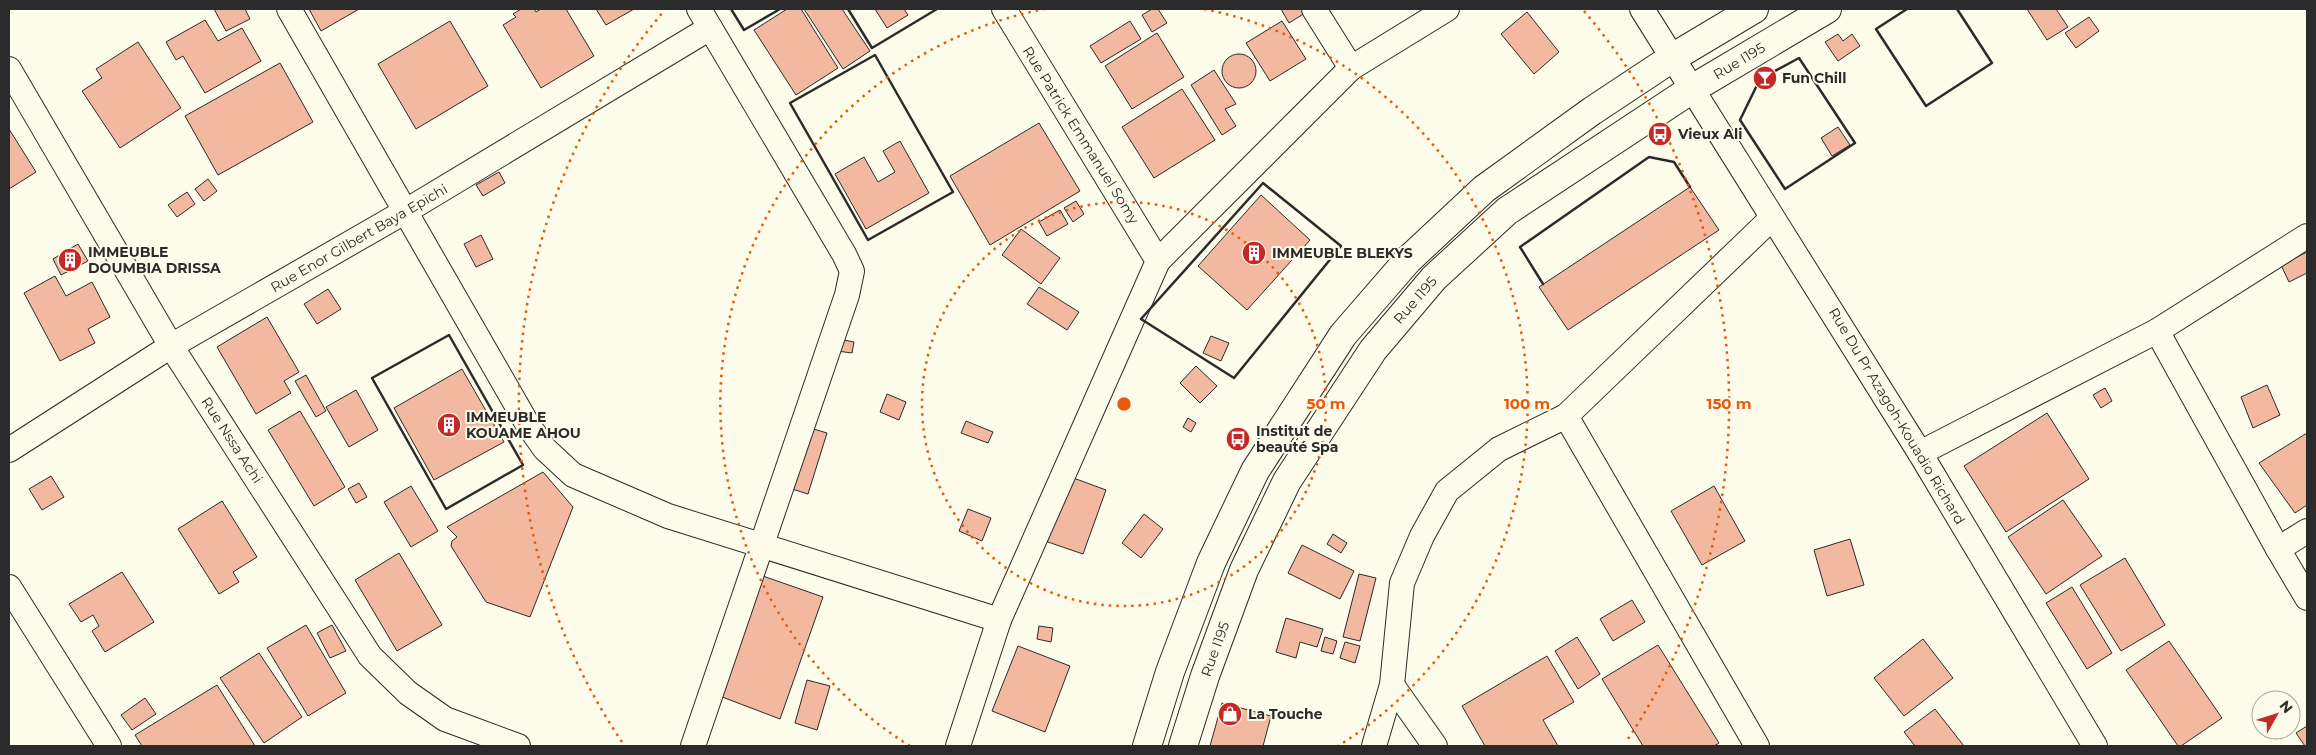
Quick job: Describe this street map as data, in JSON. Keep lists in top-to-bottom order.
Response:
{
  "streets": {
    "main road": ["Rue I195"],
    "street": [
      "Rue Patrick Emmanuel Somy",
      "Rue Enor Gilbert Baya Epichi",
      "Rue Du Pr Azagoh-Kouadio Richard",
      "Rue Nssa Achi"
    ]
  },
  "crossings": [
    ["Rue I195", "Rue Du Pr Azagoh-Kouadio Richard"],
    ["Rue Enor Gilbert Baya Epichi", "Rue Nssa Achi"]
  ],
  "places": {
    "bar": ["Fun Chill"],
    "bus stop": ["Vieux Ali", "Institut de beauté Spa"],
    "building": ["IMMEUBLE BLEKYS", "IMMEUBLE DOUMBIA DRISSA", "IMMEUBLE KOUAME AHOU"],
    "shop": ["La Touche"]
  },
  "north": "top right",
  "rings": ["50 m", "100 m", "150 m"]
}
